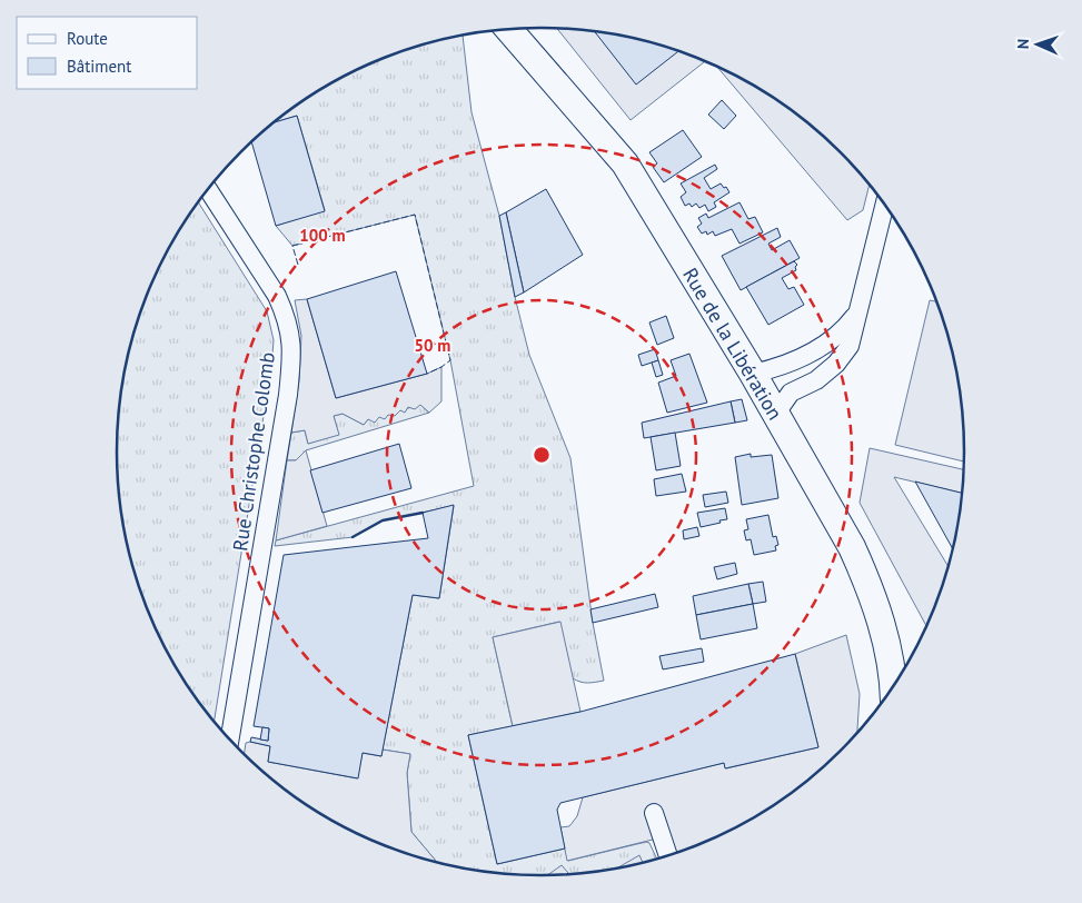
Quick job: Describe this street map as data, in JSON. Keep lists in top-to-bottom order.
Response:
{
  "streets": {
    "main road": ["Rue de la Libération"],
    "street": ["Rue Christophe Colomb"]
  },
  "legend": ["Route", "Bâtiment"],
  "north": "left",
  "rings": ["100 m", "50 m"]
}
